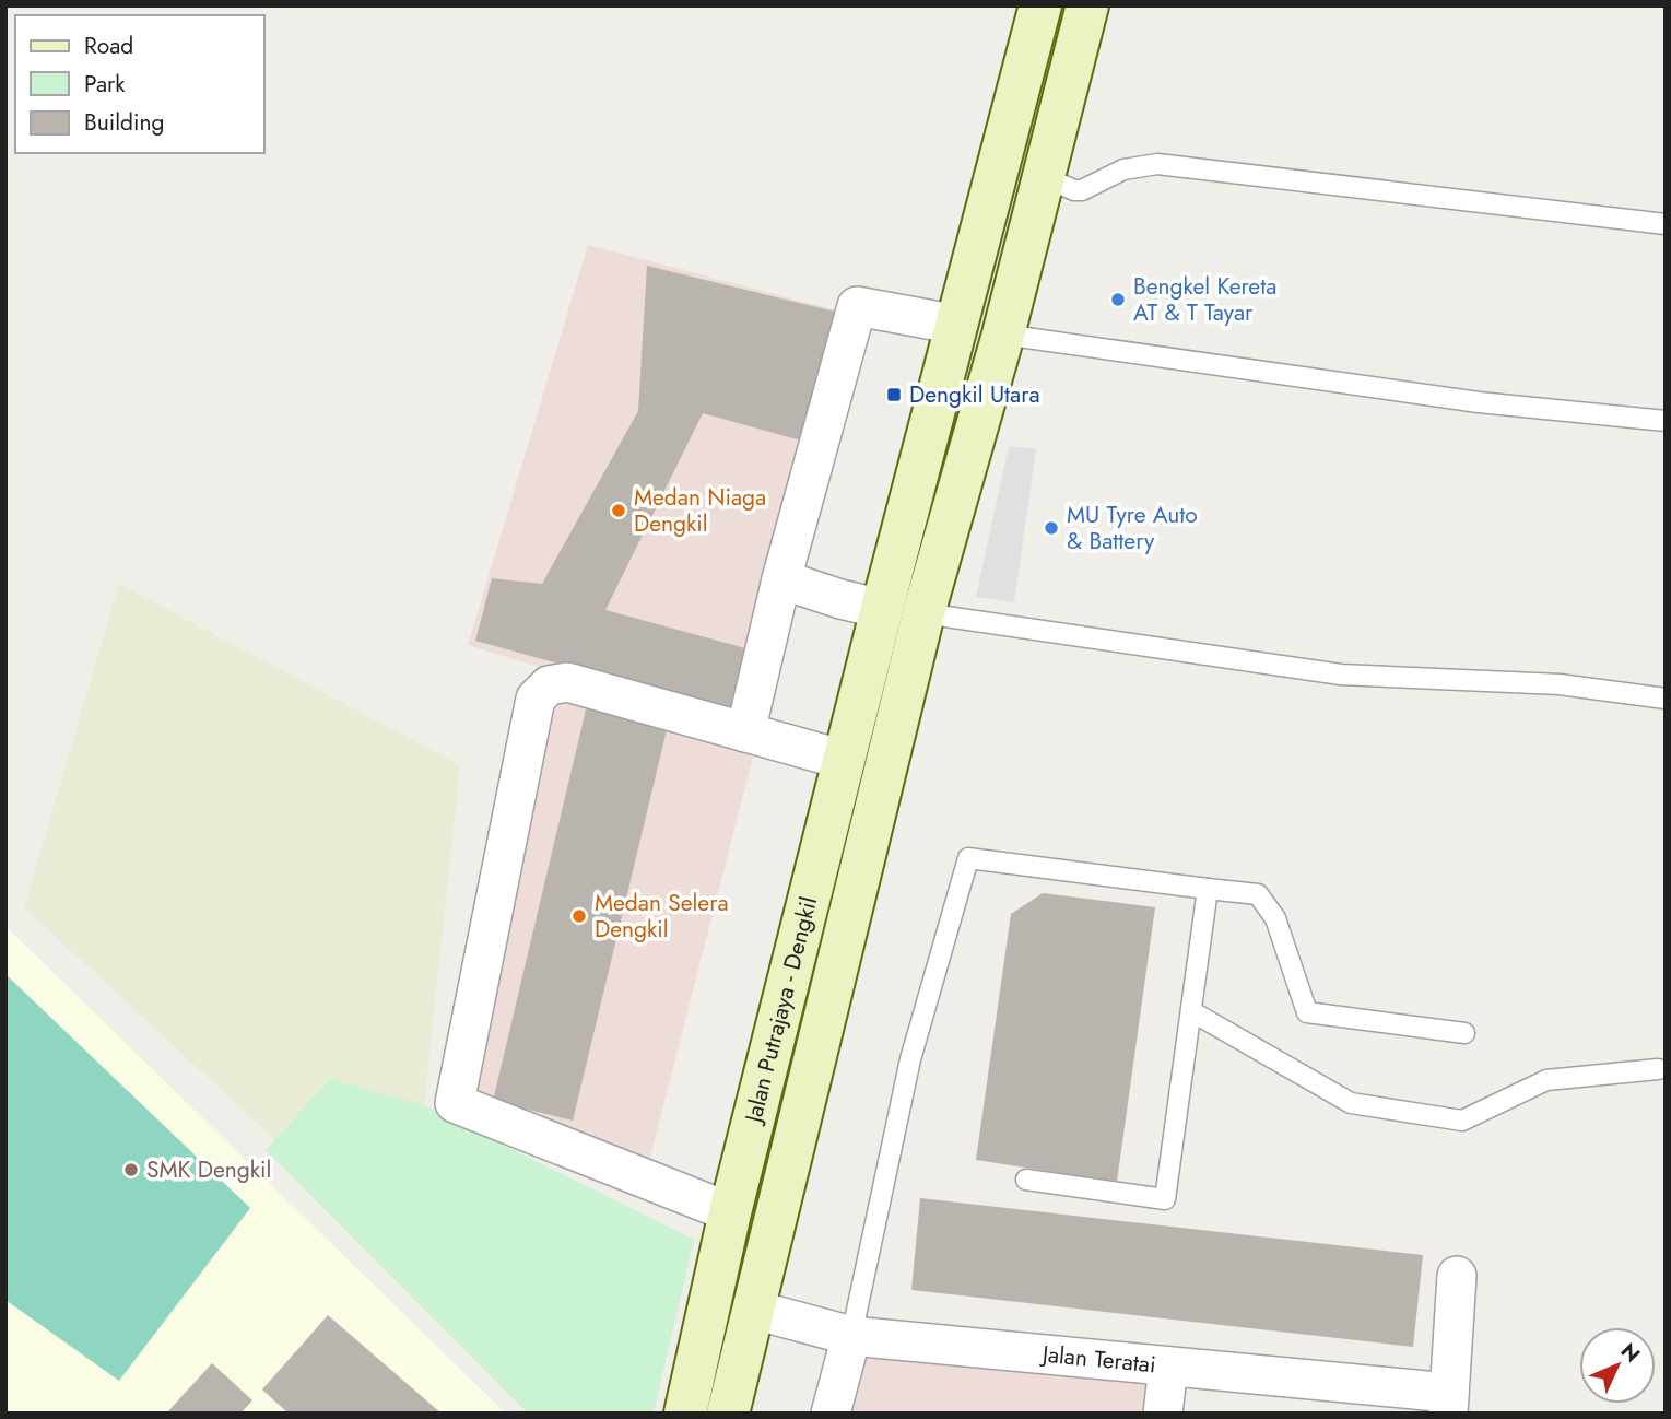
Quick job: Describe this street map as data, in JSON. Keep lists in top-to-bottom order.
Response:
{
  "streets": {
    "main road": ["Jalan Putrajaya - Dengkil"],
    "street": ["Jalan Teratai"]
  },
  "crossings": [
    ["Jalan Putrajaya - Dengkil", "Jalan Teratai"]
  ],
  "places": {
    "other": [
      "Bengkel Kereta AT & T Tayar",
      "Medan Niaga Dengkil",
      "MU Tyre Auto & Battery",
      "Medan Selera Dengkil",
      "SMK Dengkil"
    ],
    "transit": ["Dengkil Utara"]
  },
  "legend": ["Road", "Park", "Building"],
  "north": "top right"
}
